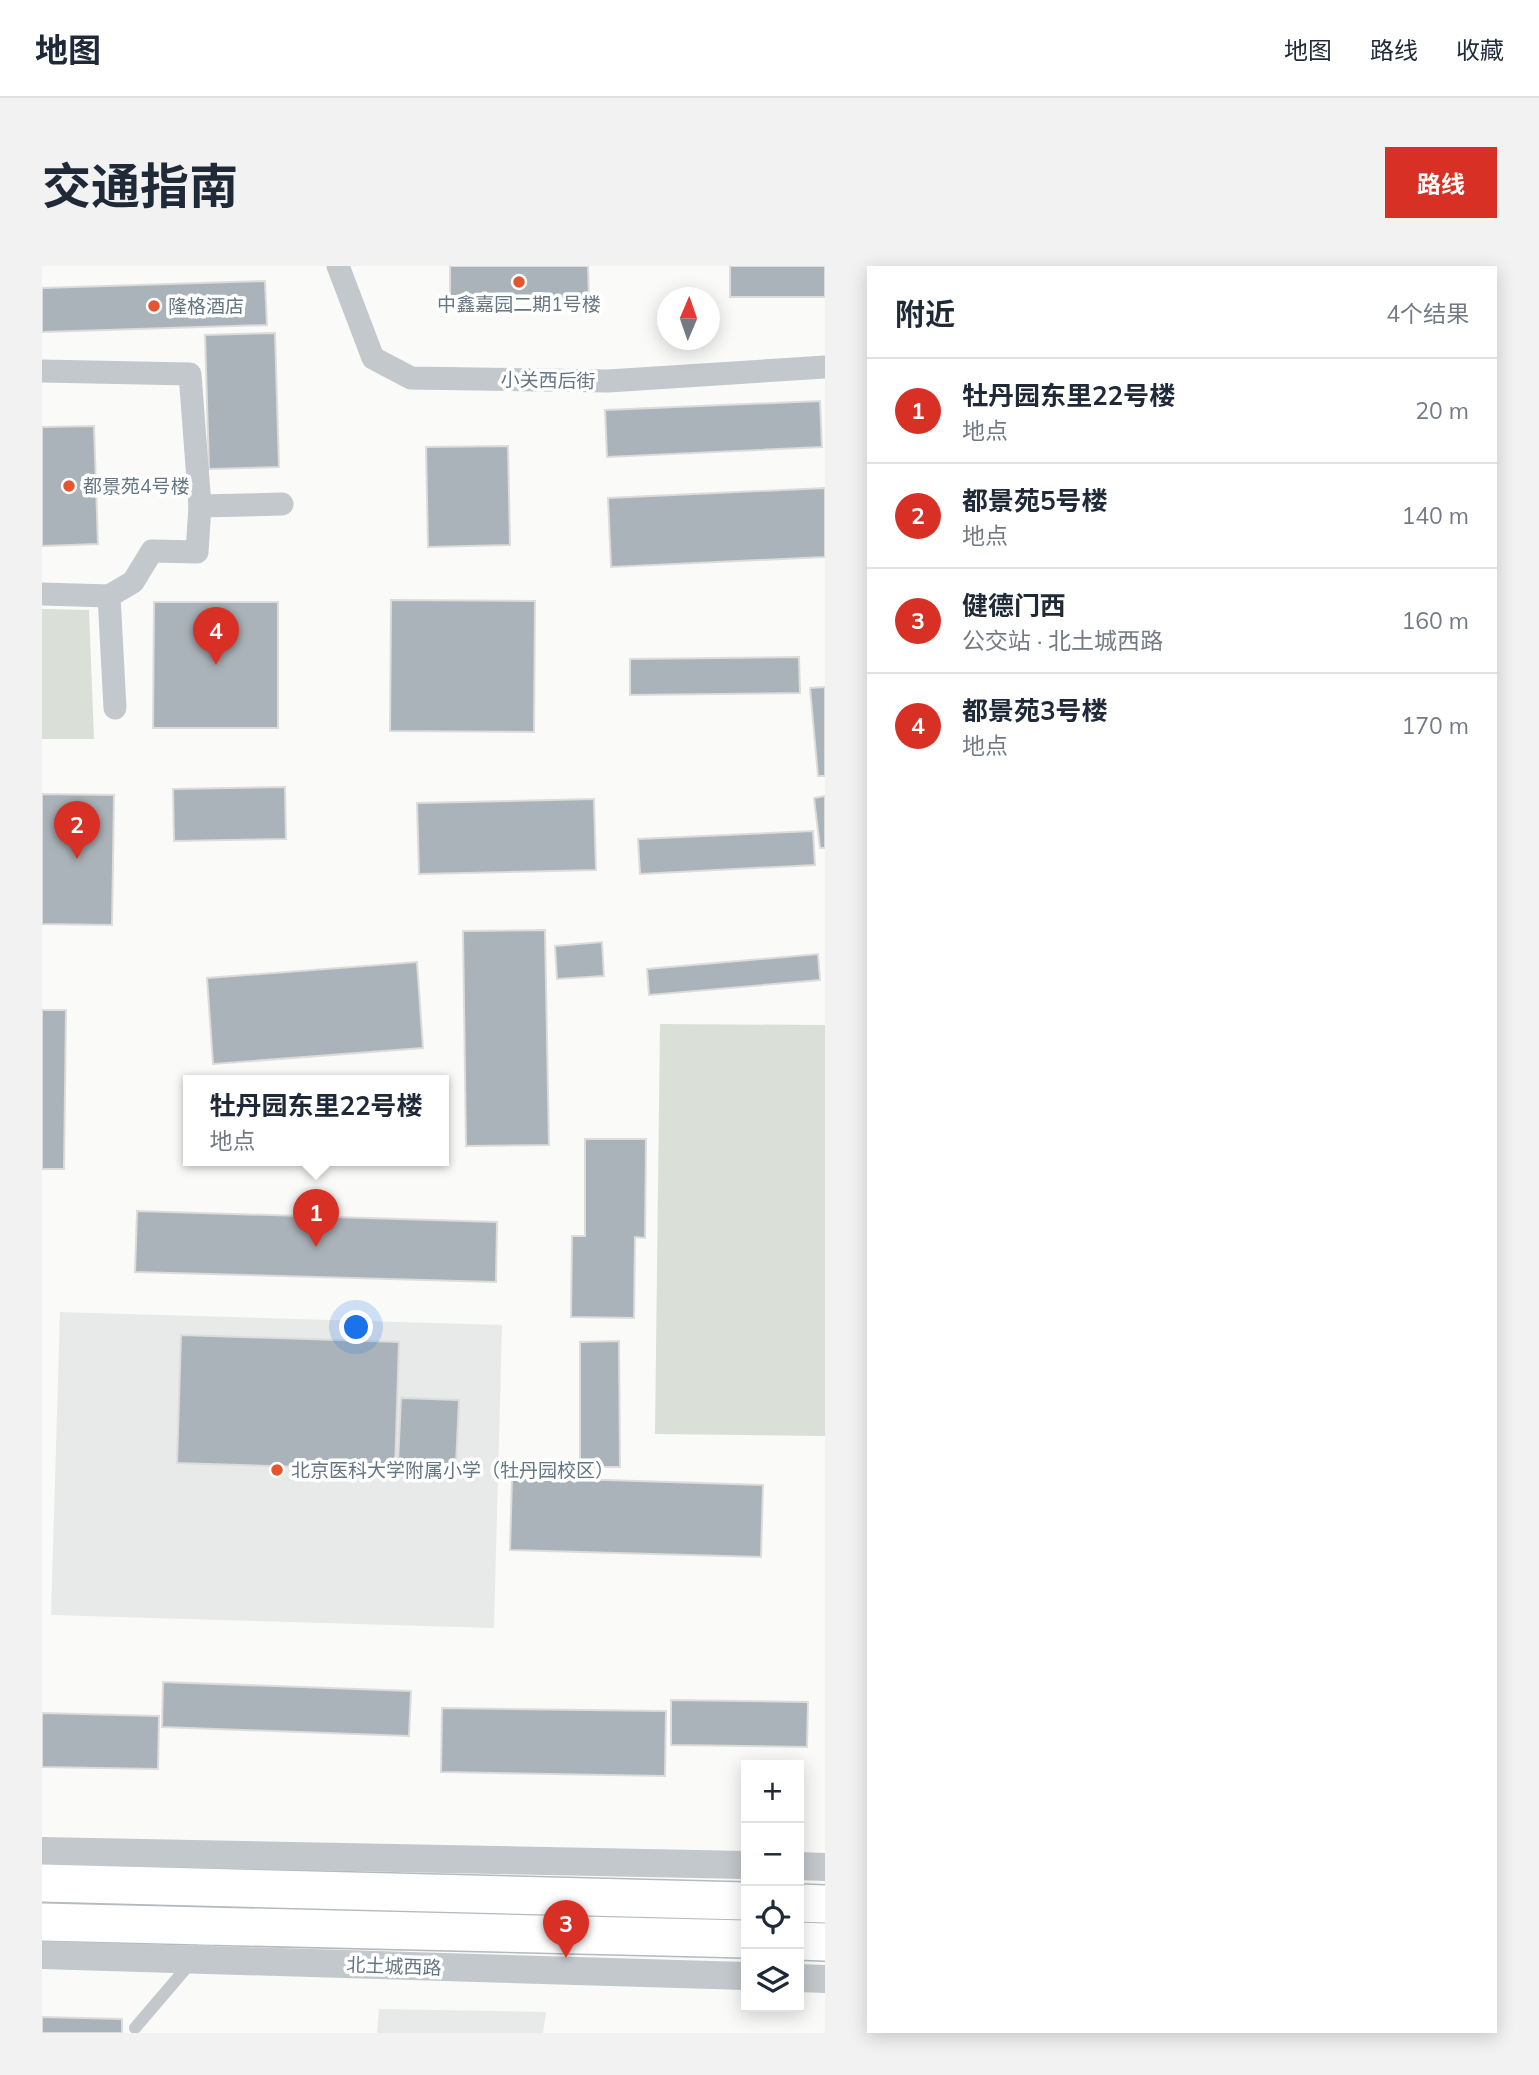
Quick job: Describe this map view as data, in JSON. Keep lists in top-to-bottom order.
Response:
{
  "streets": {
    "main road": ["北土城西路"],
    "street": ["小关西后街"]
  },
  "places": [
    "中鑫嘉园二期1号楼",
    "隆格酒店",
    "都景苑4号楼",
    "北京医科大学附属小学（牡丹园校区）"
  ],
  "north": "top",
  "page": {
    "header": "地图",
    "nav": ["地图", "路线", "收藏"],
    "title": "交通指南",
    "buttons": "路线",
    "heading": ["附近", "4个结果"],
    "list": [
      {
        "mark": "1",
        "name": "牡丹园东里22号楼",
        "note": "地点",
        "value": "20 m"
      },
      {
        "mark": "2",
        "name": "都景苑5号楼",
        "note": "地点",
        "value": "140 m"
      },
      {
        "mark": "3",
        "name": "健德门西",
        "note": "公交站 · 北土城西路",
        "value": "160 m"
      },
      {
        "mark": "4",
        "name": "都景苑3号楼",
        "note": "地点",
        "value": "170 m"
      }
    ],
    "pins": [
      "4",
      "2",
      "1",
      "3"
    ],
    "popup": ["牡丹园东里22号楼", "地点"],
    "map_buttons": ["+", "−"]
  }
}
